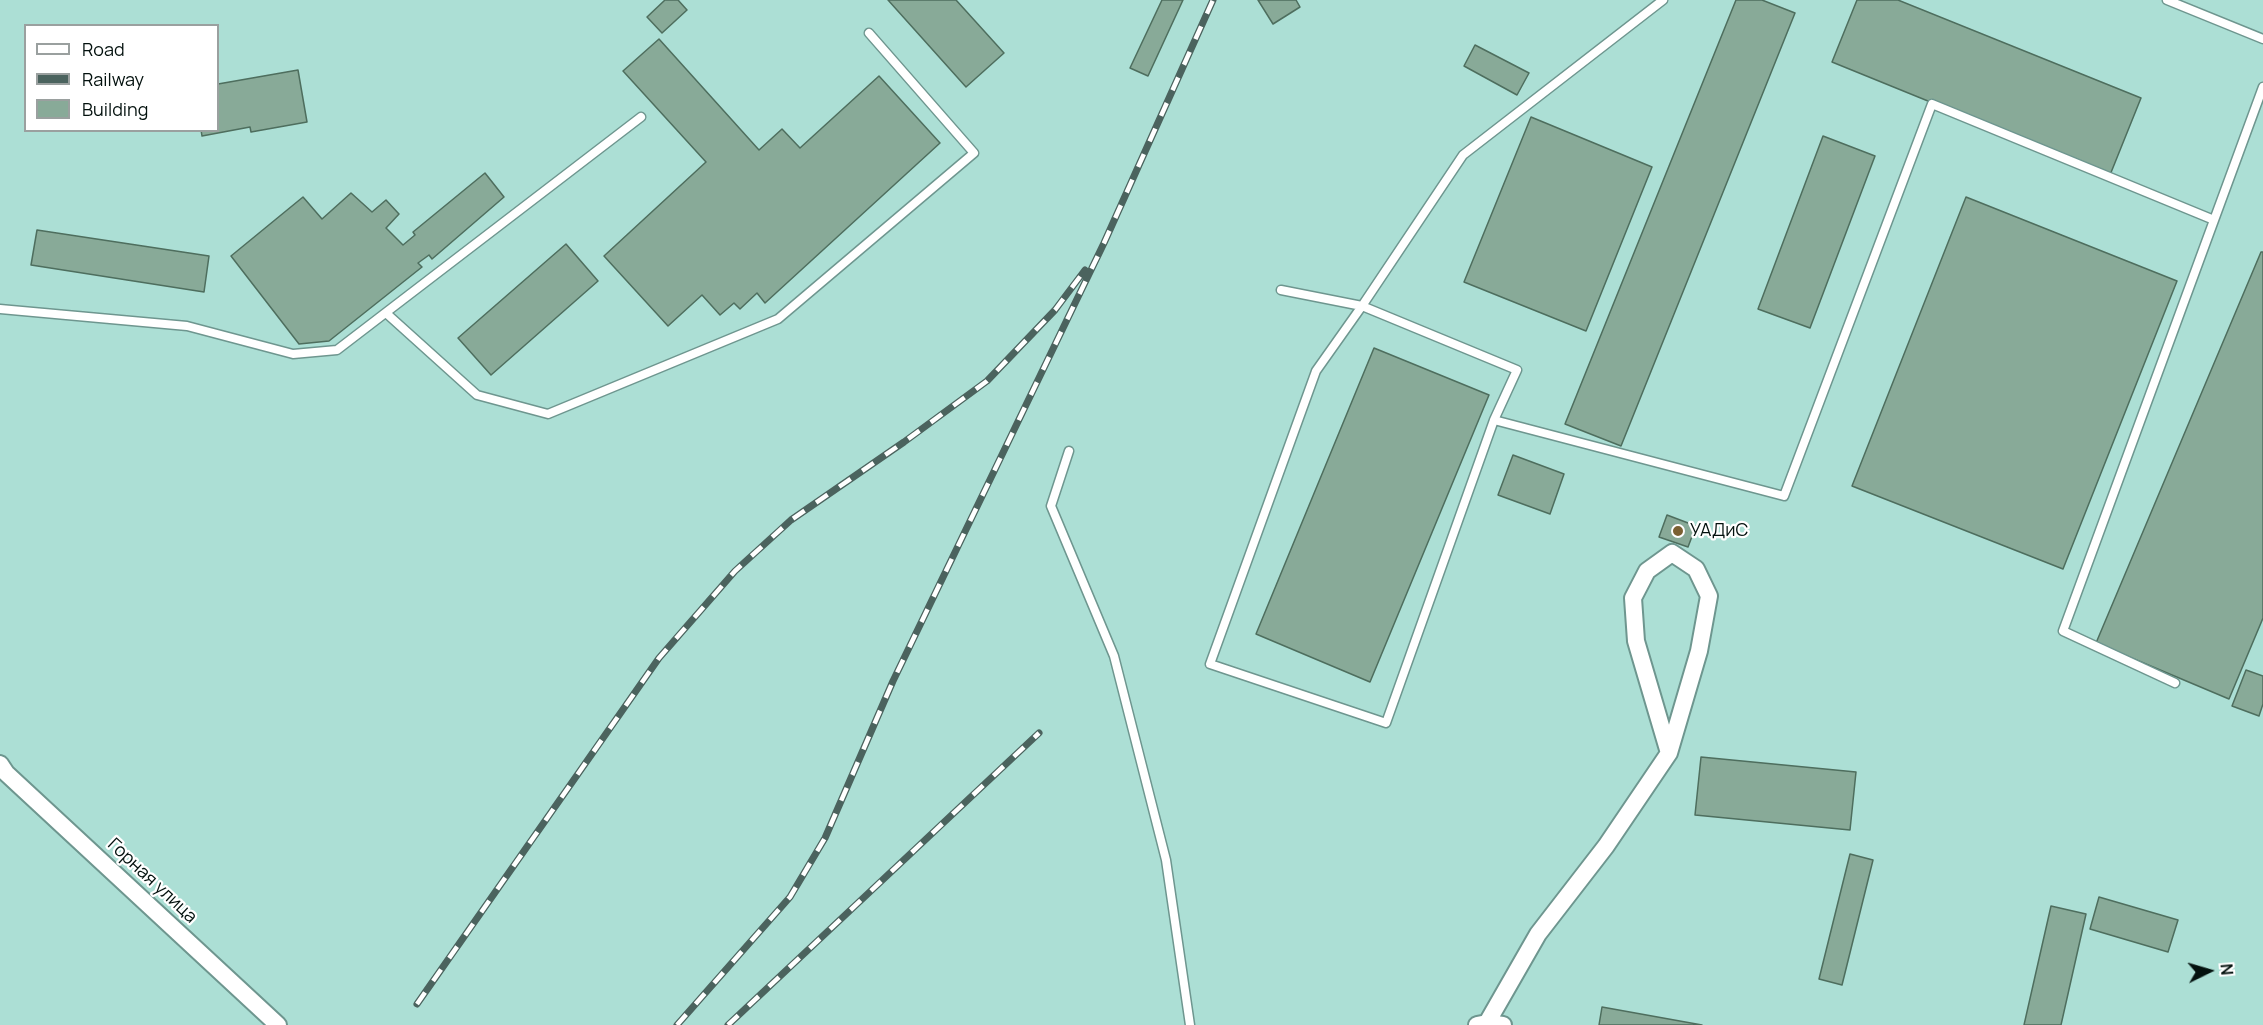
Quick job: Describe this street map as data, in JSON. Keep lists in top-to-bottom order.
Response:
{
  "streets": {
    "street": ["Горная улица"]
  },
  "places": ["УАДиС"],
  "legend": ["Road", "Railway", "Building"],
  "north": "right"
}
